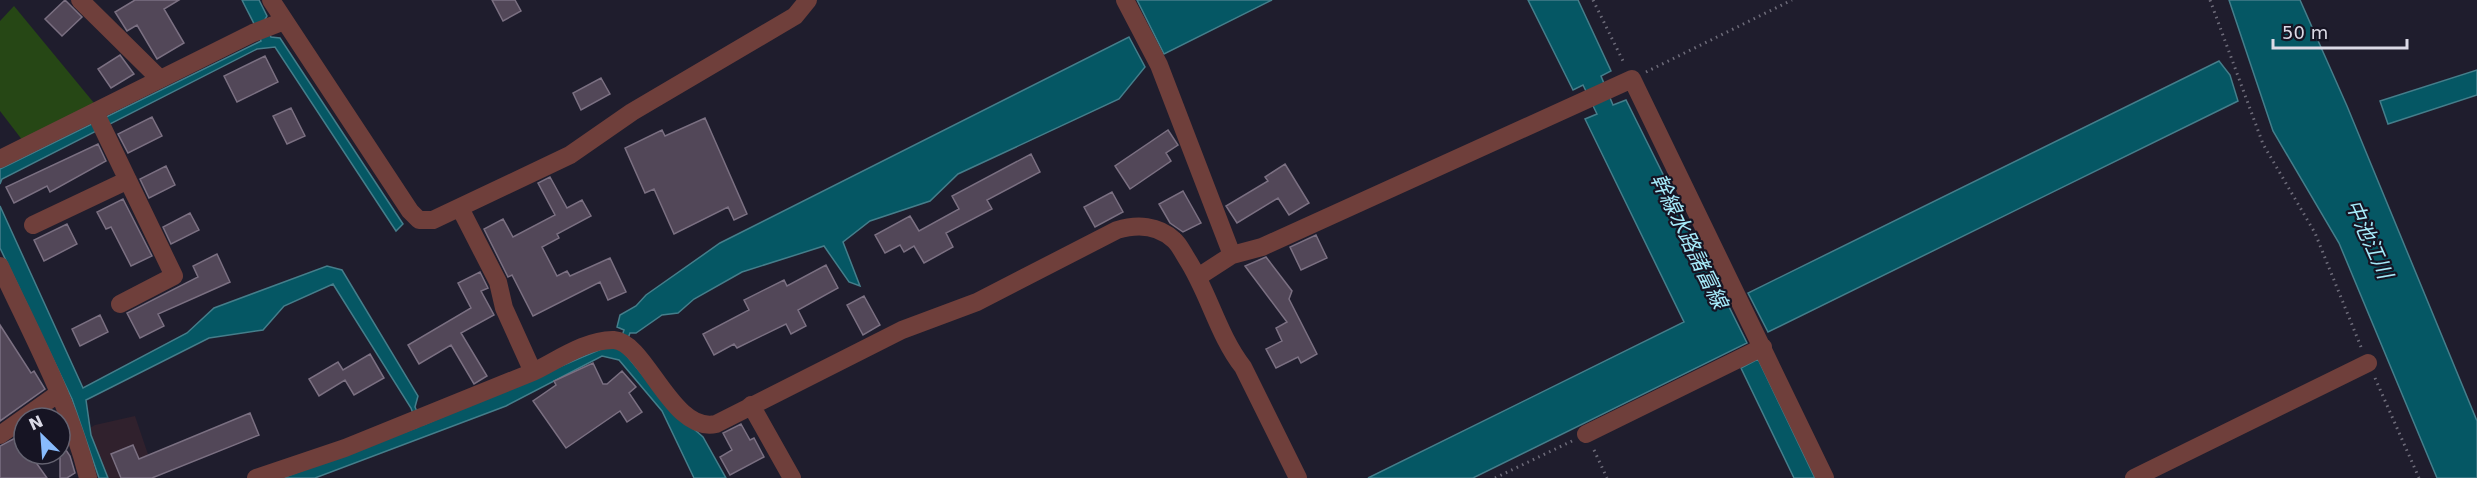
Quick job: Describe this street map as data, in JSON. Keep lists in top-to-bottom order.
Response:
{
  "water": ["中池江川", "幹線水路諸富線"],
  "scale_bar": "50 m",
  "north": "top left"
}
